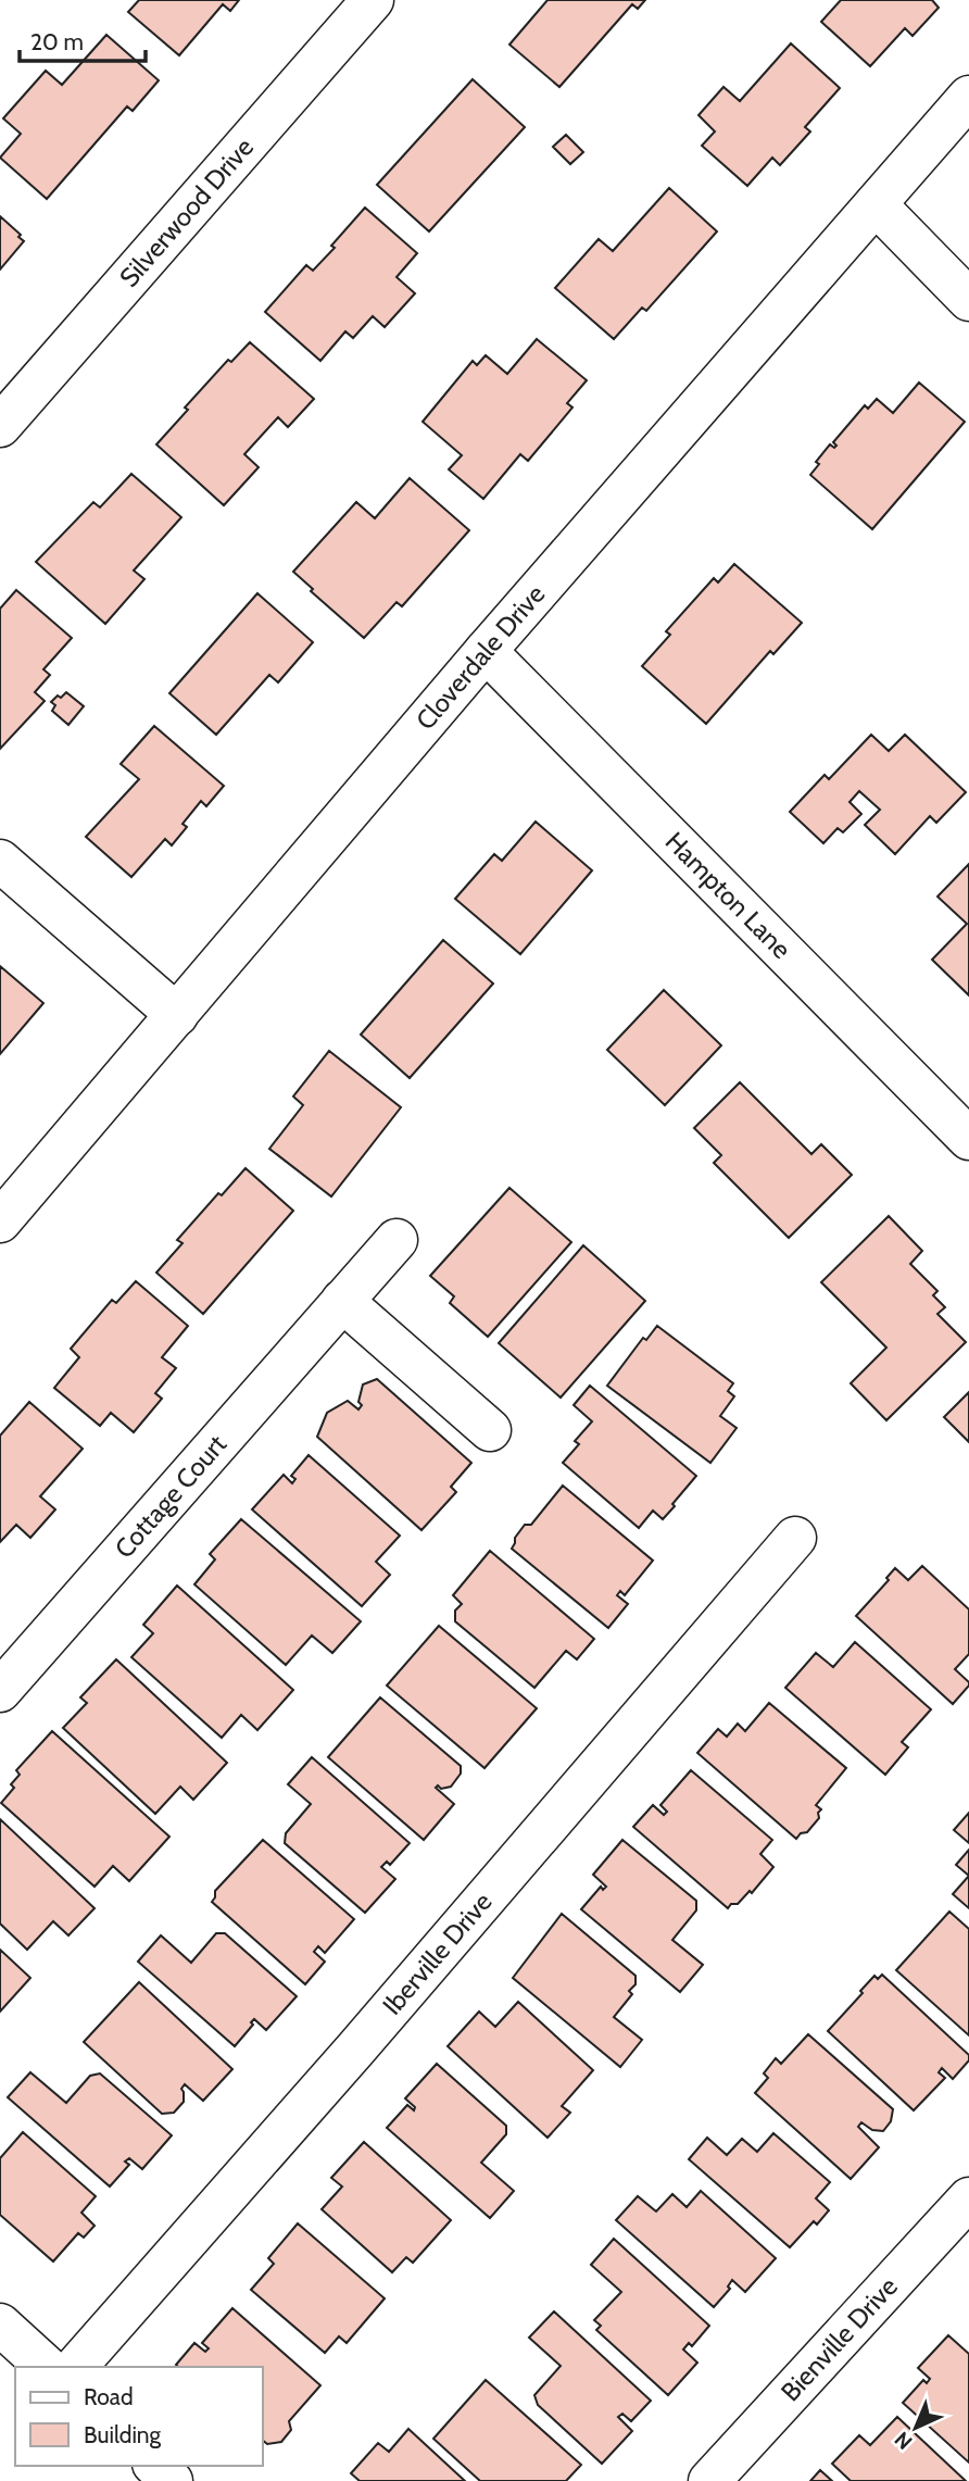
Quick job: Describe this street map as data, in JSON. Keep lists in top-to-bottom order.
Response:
{
  "streets": {
    "street": [
      "Silverwood Drive",
      "Cloverdale Drive",
      "Hampton Lane",
      "Cottage Court",
      "Iberville Drive",
      "Bienville Drive"
    ]
  },
  "crossings": [
    ["Cloverdale Drive", "Hampton Lane"]
  ],
  "legend": ["Road", "Building"],
  "scale_bar": "20 m",
  "north": "bottom left"
}
